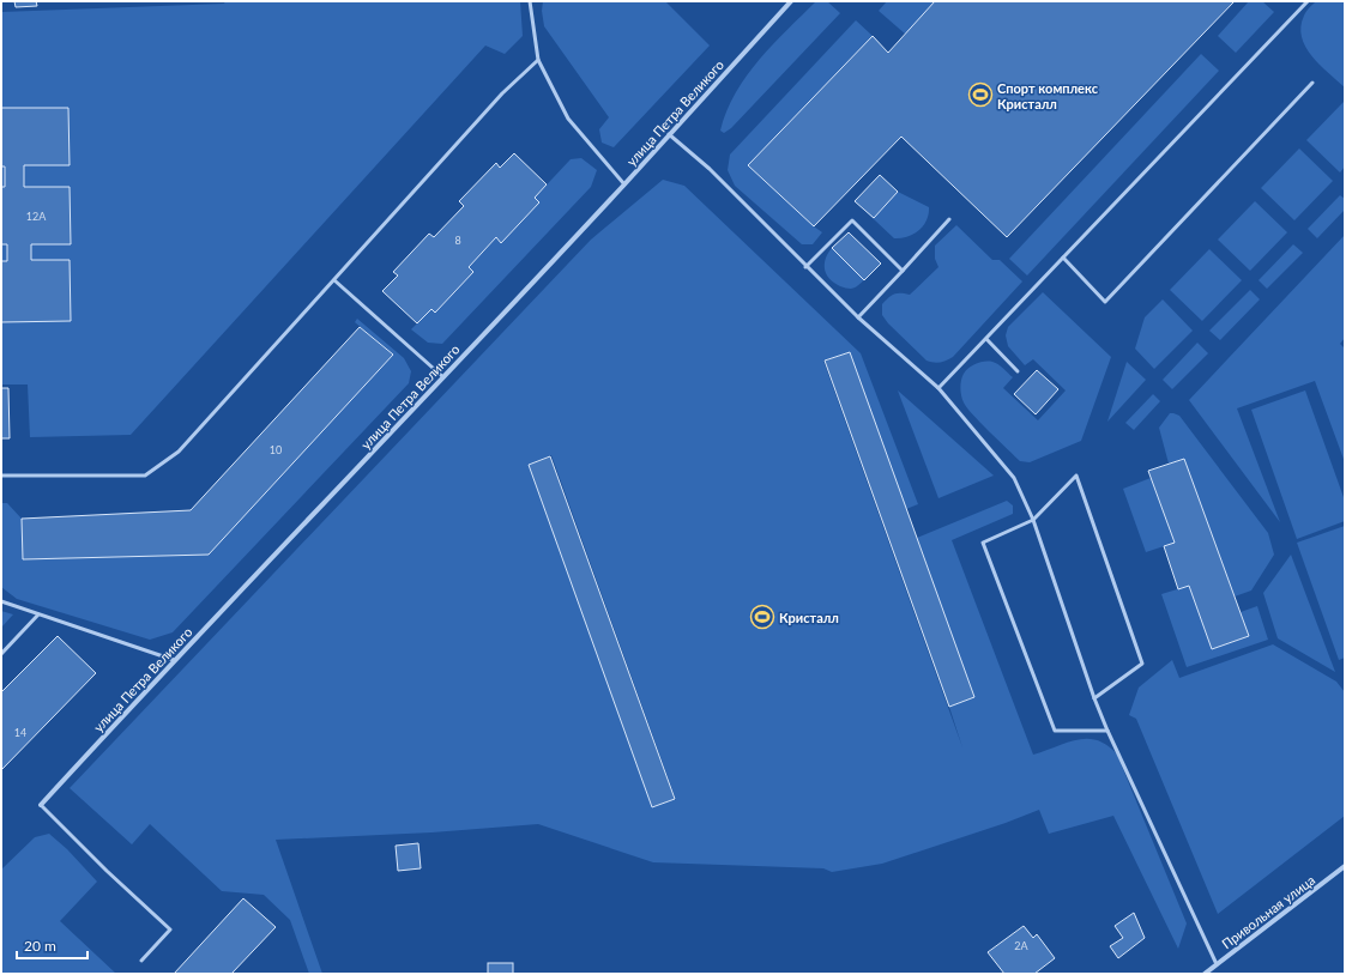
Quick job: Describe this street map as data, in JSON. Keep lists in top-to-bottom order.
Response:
{
  "streets": {
    "street": ["улица Петра Великого", "Привольная улица"]
  },
  "places": {
    "sports": ["Спорт комплекс Кристалл", "Кристалл"]
  },
  "house_numbers": [
    "12А",
    "8",
    "10",
    "14",
    "2А"
  ],
  "scale_bar": "20 m"
}
